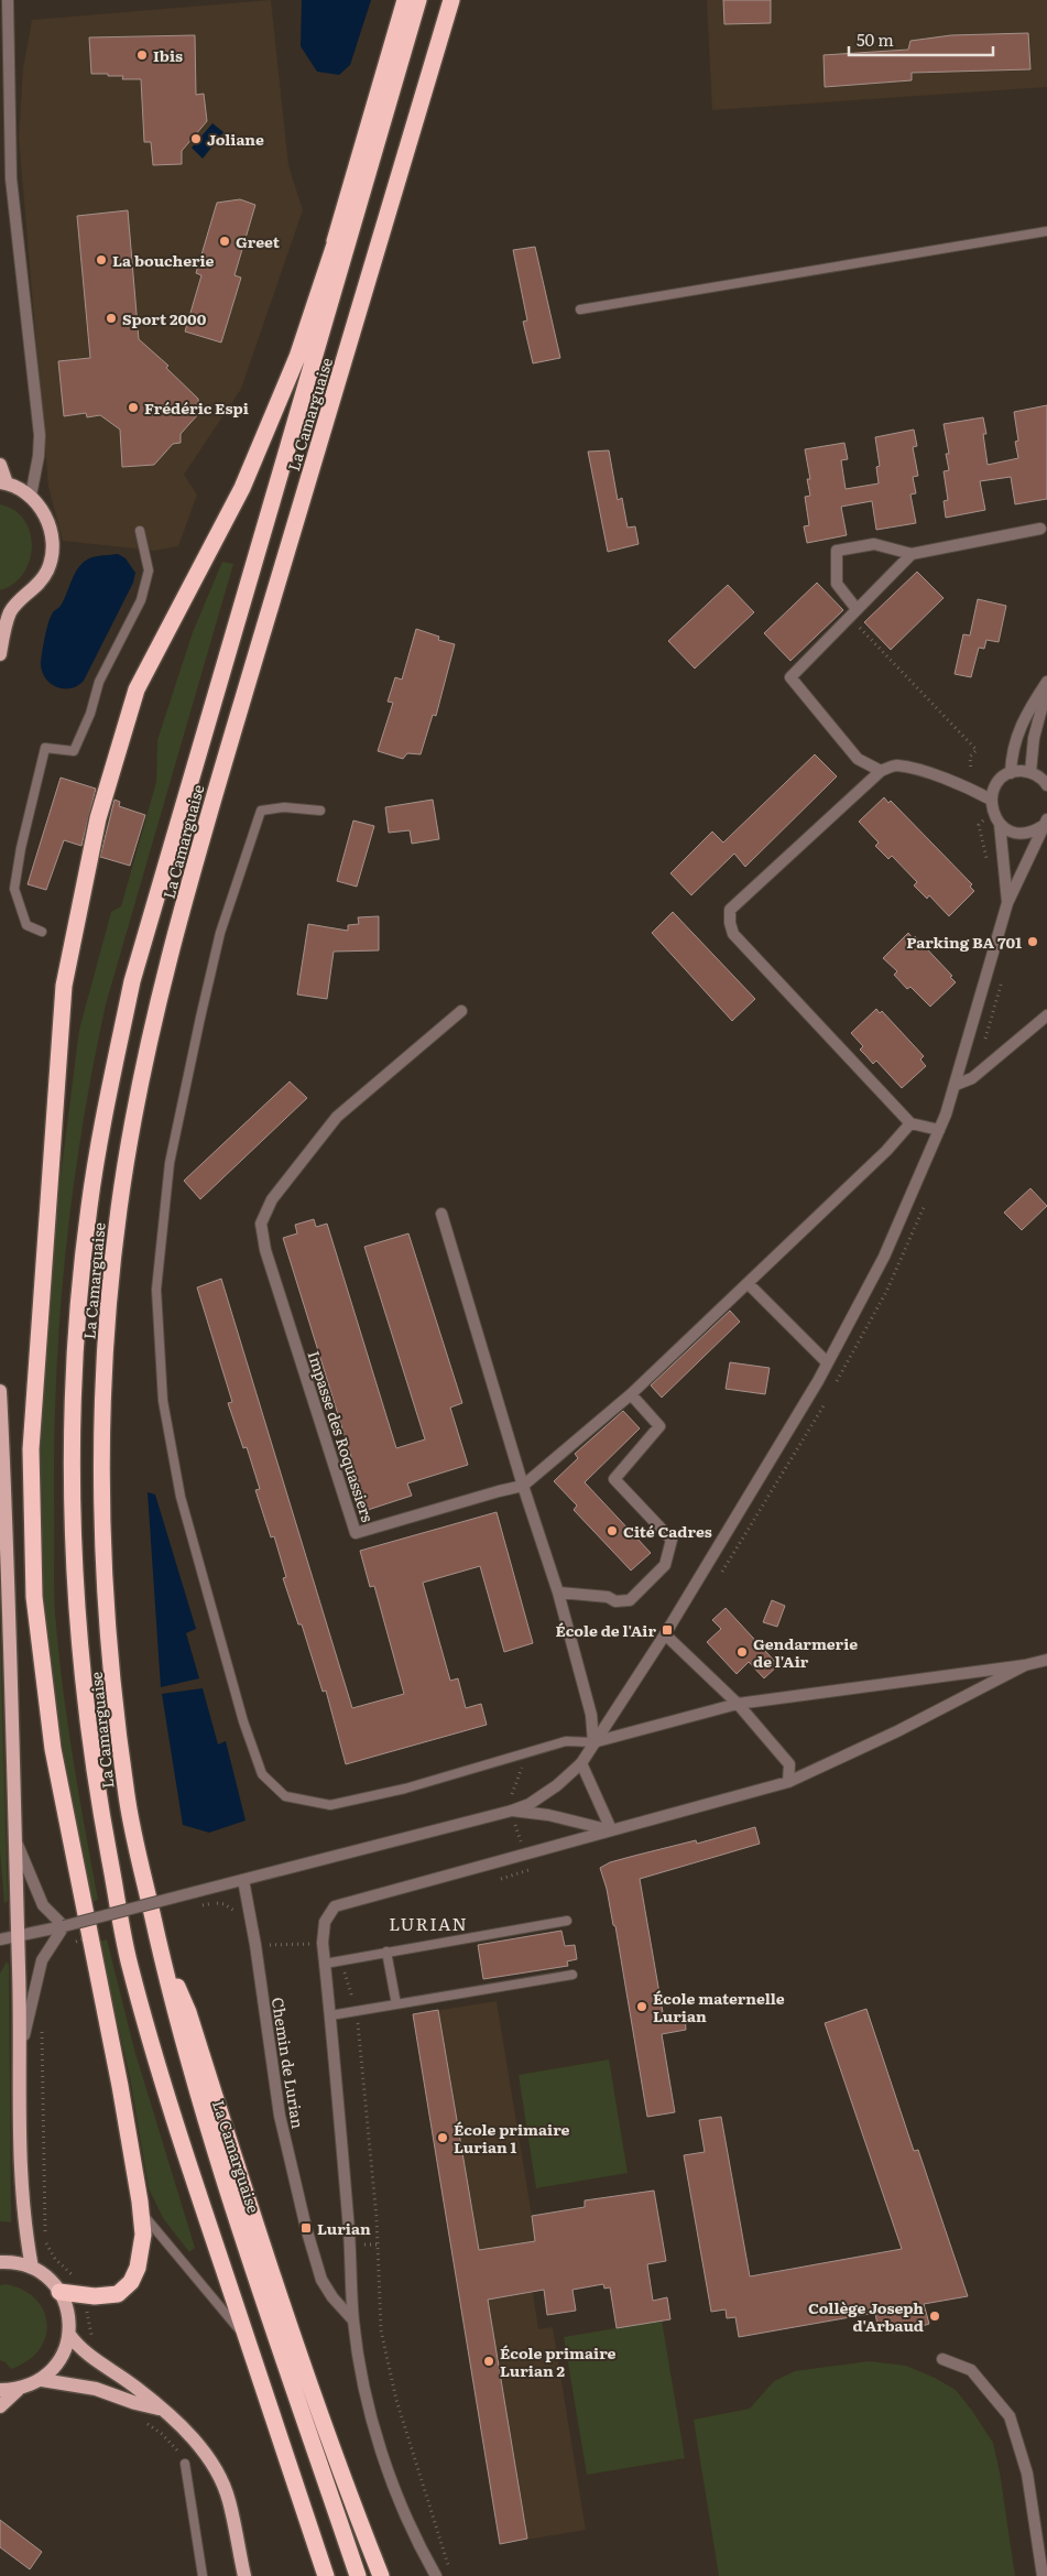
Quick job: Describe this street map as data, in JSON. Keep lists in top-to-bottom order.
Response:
{
  "streets": {
    "highway": ["La Camarguaise"],
    "street": ["Impasse des Roquassiers", "Chemin de Lurian"]
  },
  "districts": ["LURIAN"],
  "places": {
    "other": [
      "Ibis",
      "Joliane",
      "Greet",
      "La boucherie",
      "Sport 2000",
      "Frédéric Espi",
      "Parking BA 701",
      "Cité Cadres",
      "Gendarmerie de l'Air",
      "École maternelle Lurian",
      "École primaire Lurian 1",
      "Collège Joseph d'Arbaud",
      "École primaire Lurian 2"
    ],
    "transit": ["École de l'Air", "Lurian"]
  },
  "scale_bar": "50 m"
}
